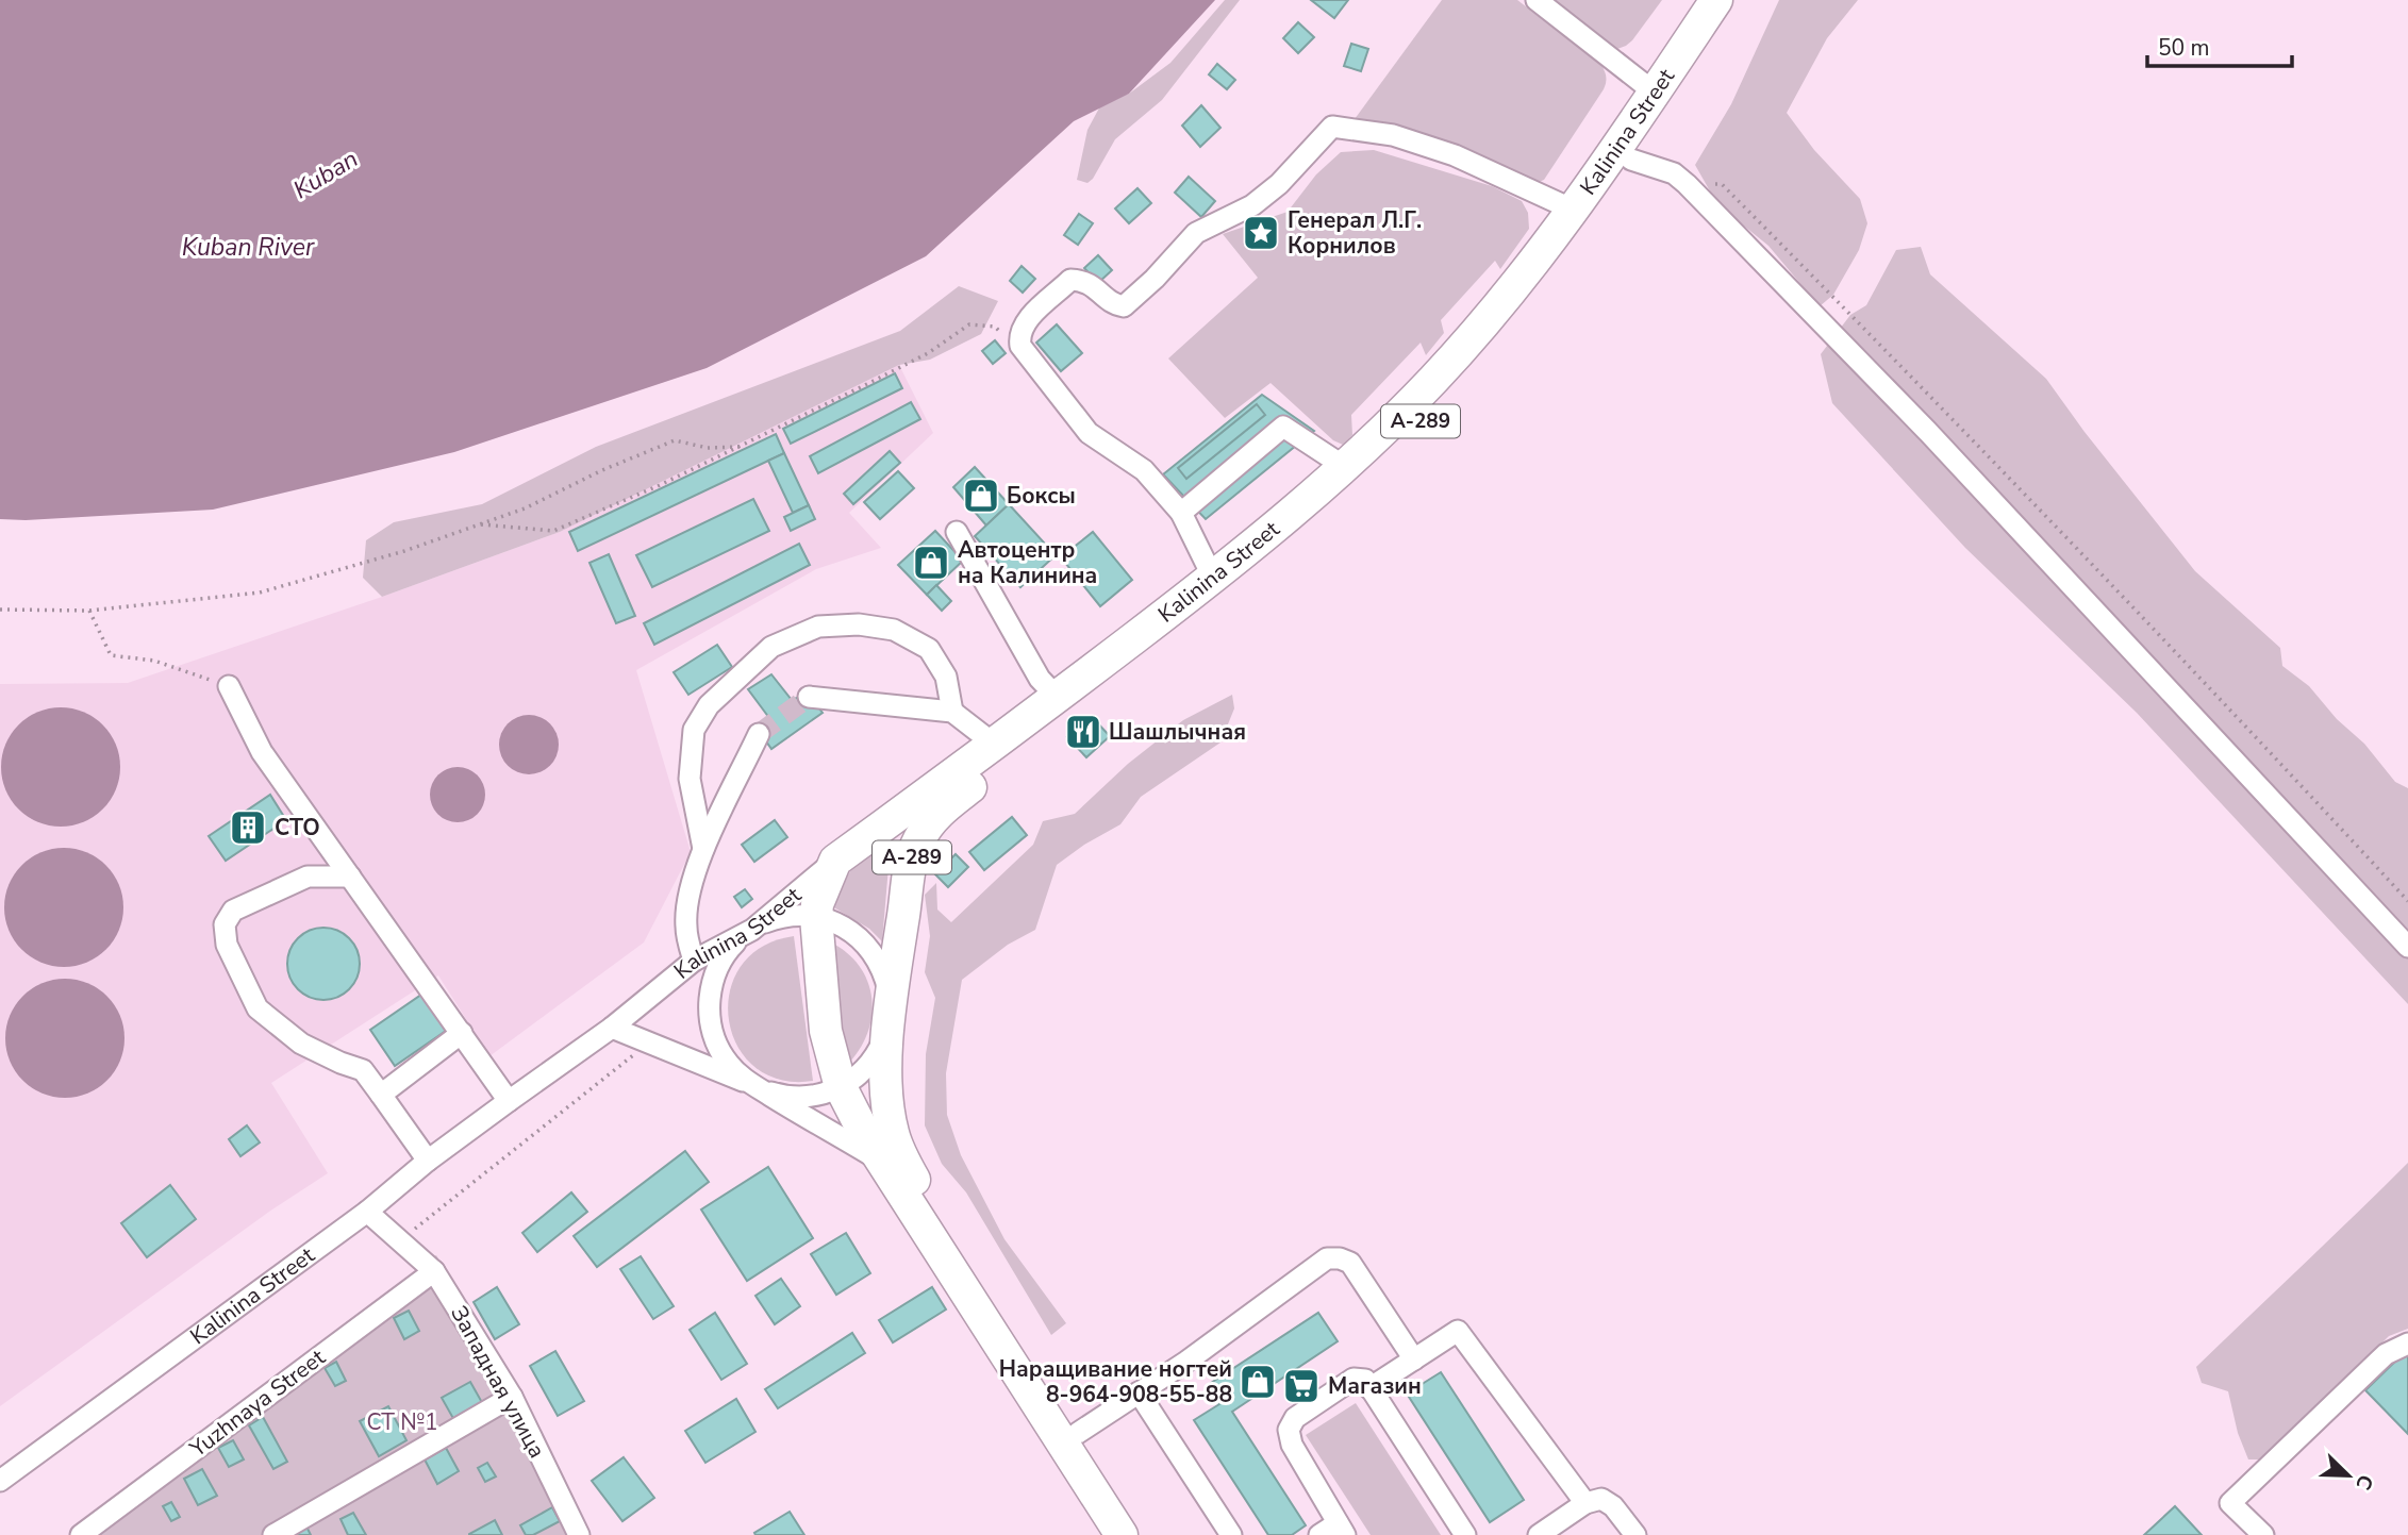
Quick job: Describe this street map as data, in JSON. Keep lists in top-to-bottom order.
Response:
{
  "streets": {
    "highway": ["Kalinina Street", "А-289"],
    "street": ["Западная улица", "Yuzhnaya Street"]
  },
  "crossings": [
    ["Kalinina Street", "А-289"],
    ["Kalinina Street", "Западная улица"],
    ["Западная улица", "Yuzhnaya Street"]
  ],
  "water": ["Kuban", "Kuban River"],
  "parks": ["СТ №1"],
  "places": {
    "place": ["Генерал Л.Г. Корнилов"],
    "shop": ["Боксы", "Автоцентр на Калинина", "Наращивание ногтей 8-964-908-55-88"],
    "restaurant": ["Шашлычная"],
    "building": ["СТО"],
    "supermarket": ["Магазин"]
  },
  "scale_bar": "50 m",
  "north": "bottom right"
}
